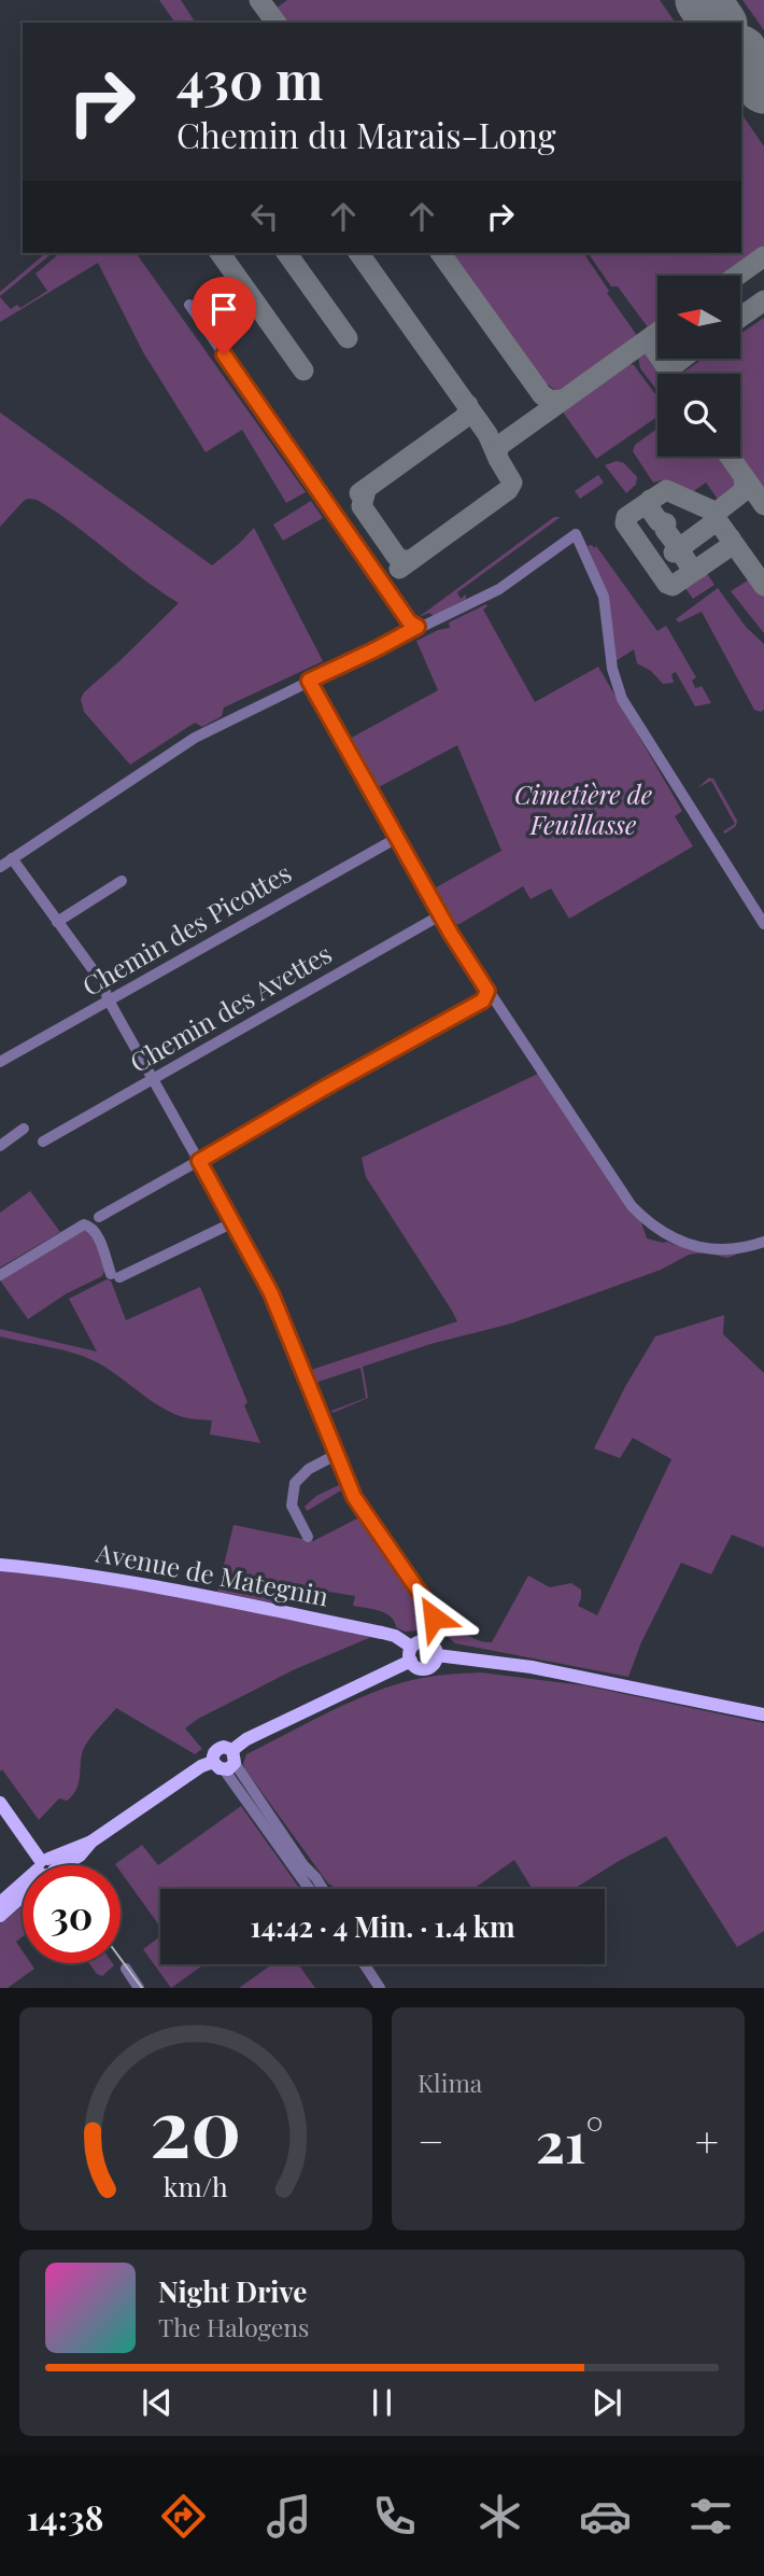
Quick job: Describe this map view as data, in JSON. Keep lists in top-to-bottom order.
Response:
{
  "streets": {
    "main road": ["Avenue de Mategnin"],
    "street": ["Chemin des Picottes", "Chemin des Avettes"]
  },
  "parks": ["Cimetière de Feuillasse"],
  "north": "left",
  "page": {
    "turn": ["430 m", "Chemin du Marais-Long"],
    "limit": "30",
    "trip": "14:42 · 4 Min. · 1.4 km",
    "tile": "Klima",
    "heat": ["−", "21°", "+"],
    "song": ["Night Drive", "The Halogens"],
    "tabs": "14:38",
    "gauge": ["20", "km/h"]
  }
}
